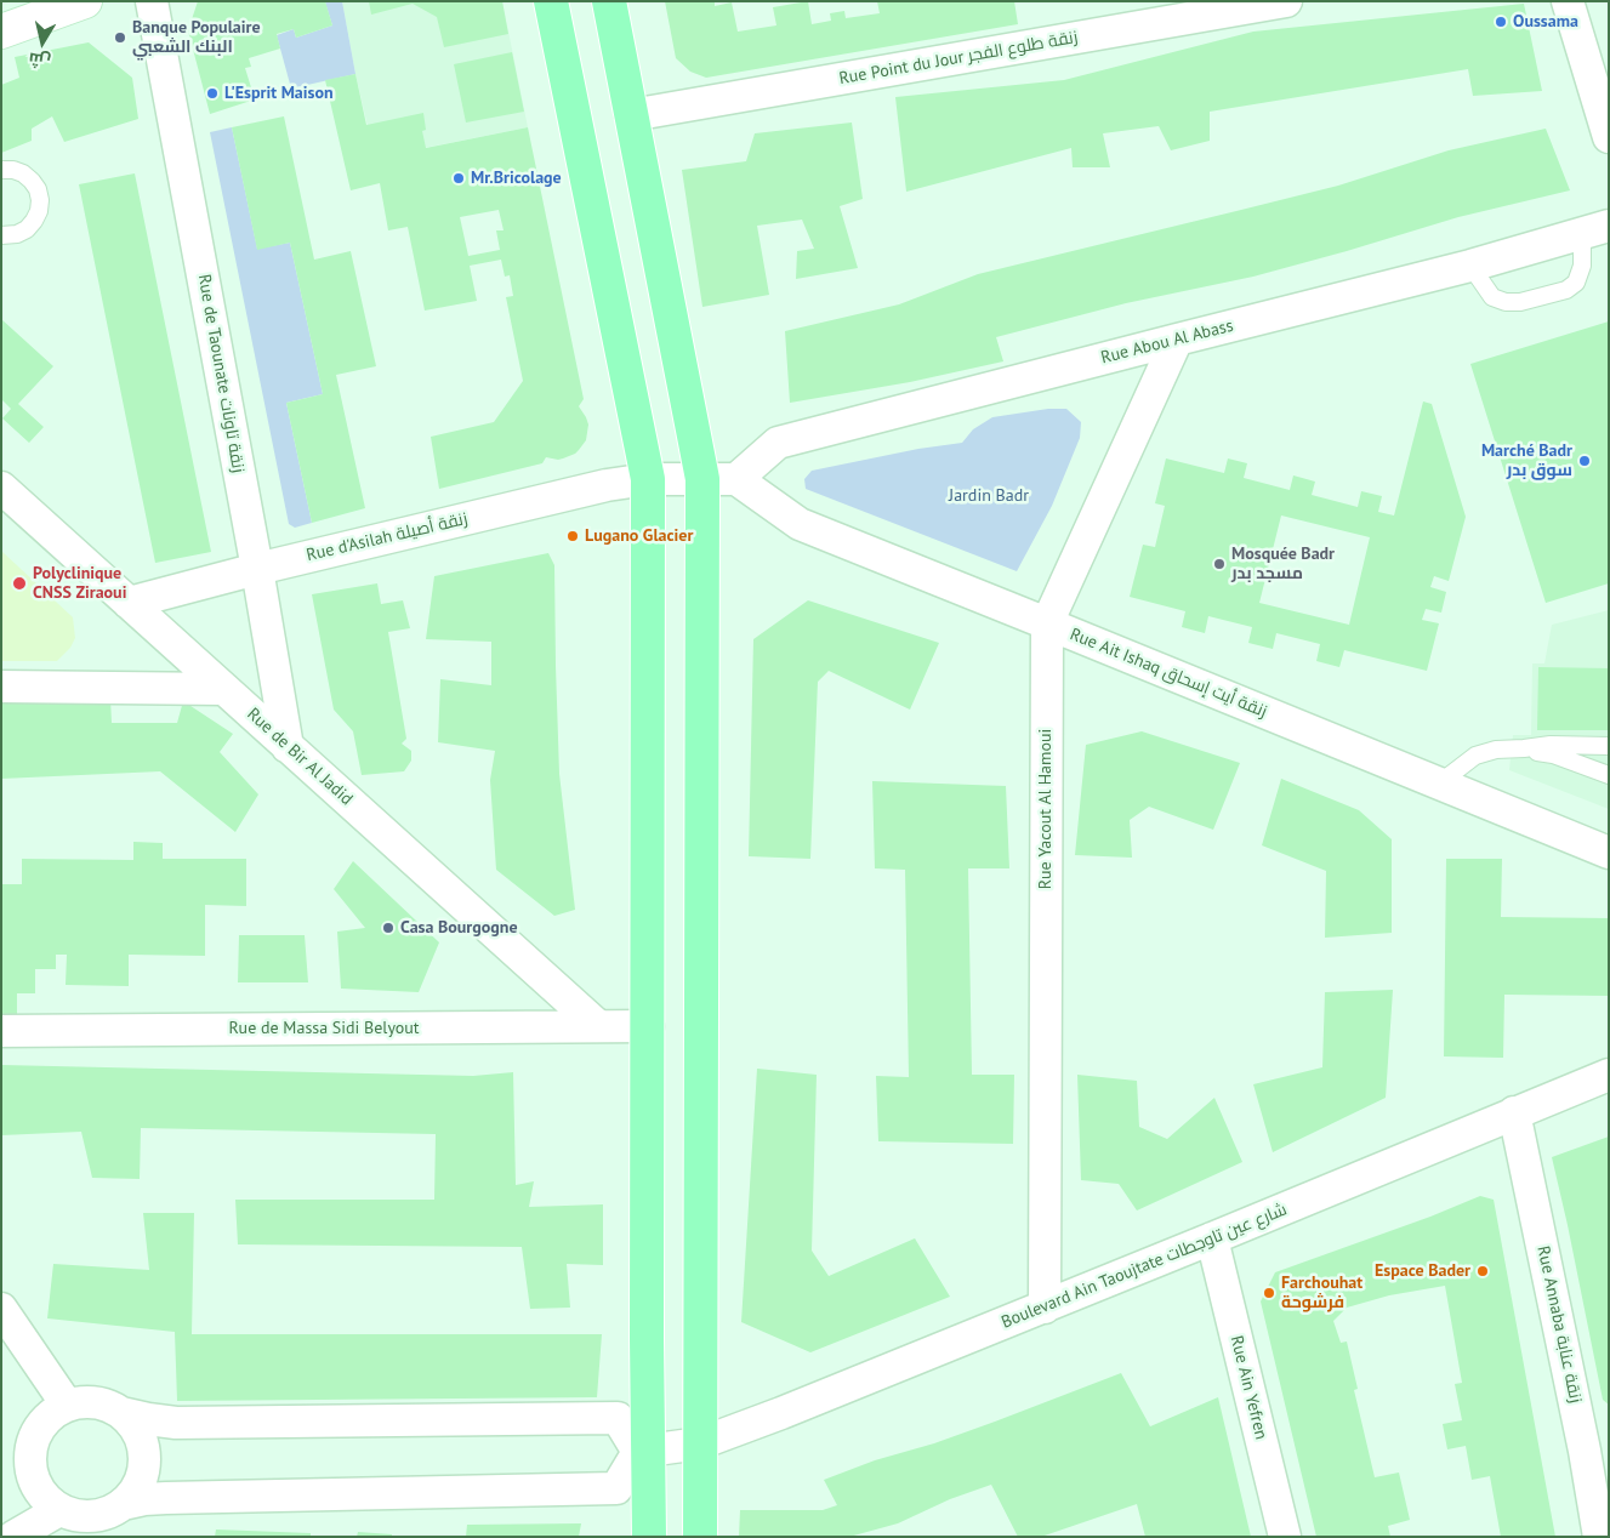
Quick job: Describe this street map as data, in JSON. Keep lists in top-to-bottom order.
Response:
{
  "streets": {
    "street": [
      "Rue Point du Jour زنقة طلوع الفجر",
      "Rue Abou Al Abass",
      "Rue de Taounate زنقة تاونات",
      "Rue d'Asilah زنقة أصيلة",
      "Rue Ait Ishaq زنقة أيت إسحاق",
      "Rue de Bir Al Jadid",
      "Rue Yacout Al Hamoui",
      "Rue de Massa Sidi Belyout",
      "Boulevard Ain Taoujtate شارع عين تاوجطات",
      "Rue Annaba زنقة عنابة",
      "Rue Ain Yefren"
    ]
  },
  "crossings": [
    ["Rue Abou Al Abass", "Rue d'Asilah زنقة أصيلة"],
    ["Rue Abou Al Abass", "Rue Ait Ishaq زنقة أيت إسحاق"],
    ["Rue Abou Al Abass", "Rue Yacout Al Hamoui"],
    ["Rue de Taounate زنقة تاونات", "Rue d'Asilah زنقة أصيلة"],
    ["Rue de Taounate زنقة تاونات", "Rue de Bir Al Jadid"],
    ["Rue d'Asilah زنقة أصيلة", "Rue Ait Ishaq زنقة أيت إسحاق"],
    ["Rue d'Asilah زنقة أصيلة", "Rue de Bir Al Jadid"],
    ["Rue Ait Ishaq زنقة أيت إسحاق", "Rue Yacout Al Hamoui"],
    ["Rue de Bir Al Jadid", "Rue de Massa Sidi Belyout"],
    ["Rue Yacout Al Hamoui", "Boulevard Ain Taoujtate شارع عين تاوجطات"],
    ["Boulevard Ain Taoujtate شارع عين تاوجطات", "Rue Annaba زنقة عنابة"],
    ["Boulevard Ain Taoujtate شارع عين تاوجطات", "Rue Ain Yefren"]
  ],
  "parks": ["Jardin Badr"],
  "places": [
    "Oussama",
    "Banque Populaire البنك الشعبي",
    "L'Esprit Maison",
    "Mr.Bricolage",
    "Marché Badr سوق بدر",
    "Lugano Glacier",
    "Mosquée Badr مسجد بدر",
    "Polyclinique CNSS Ziraoui",
    "Casa Bourgogne",
    "Espace Bader",
    "Farchouhat فرشوحة"
  ],
  "north": "bottom"
}
